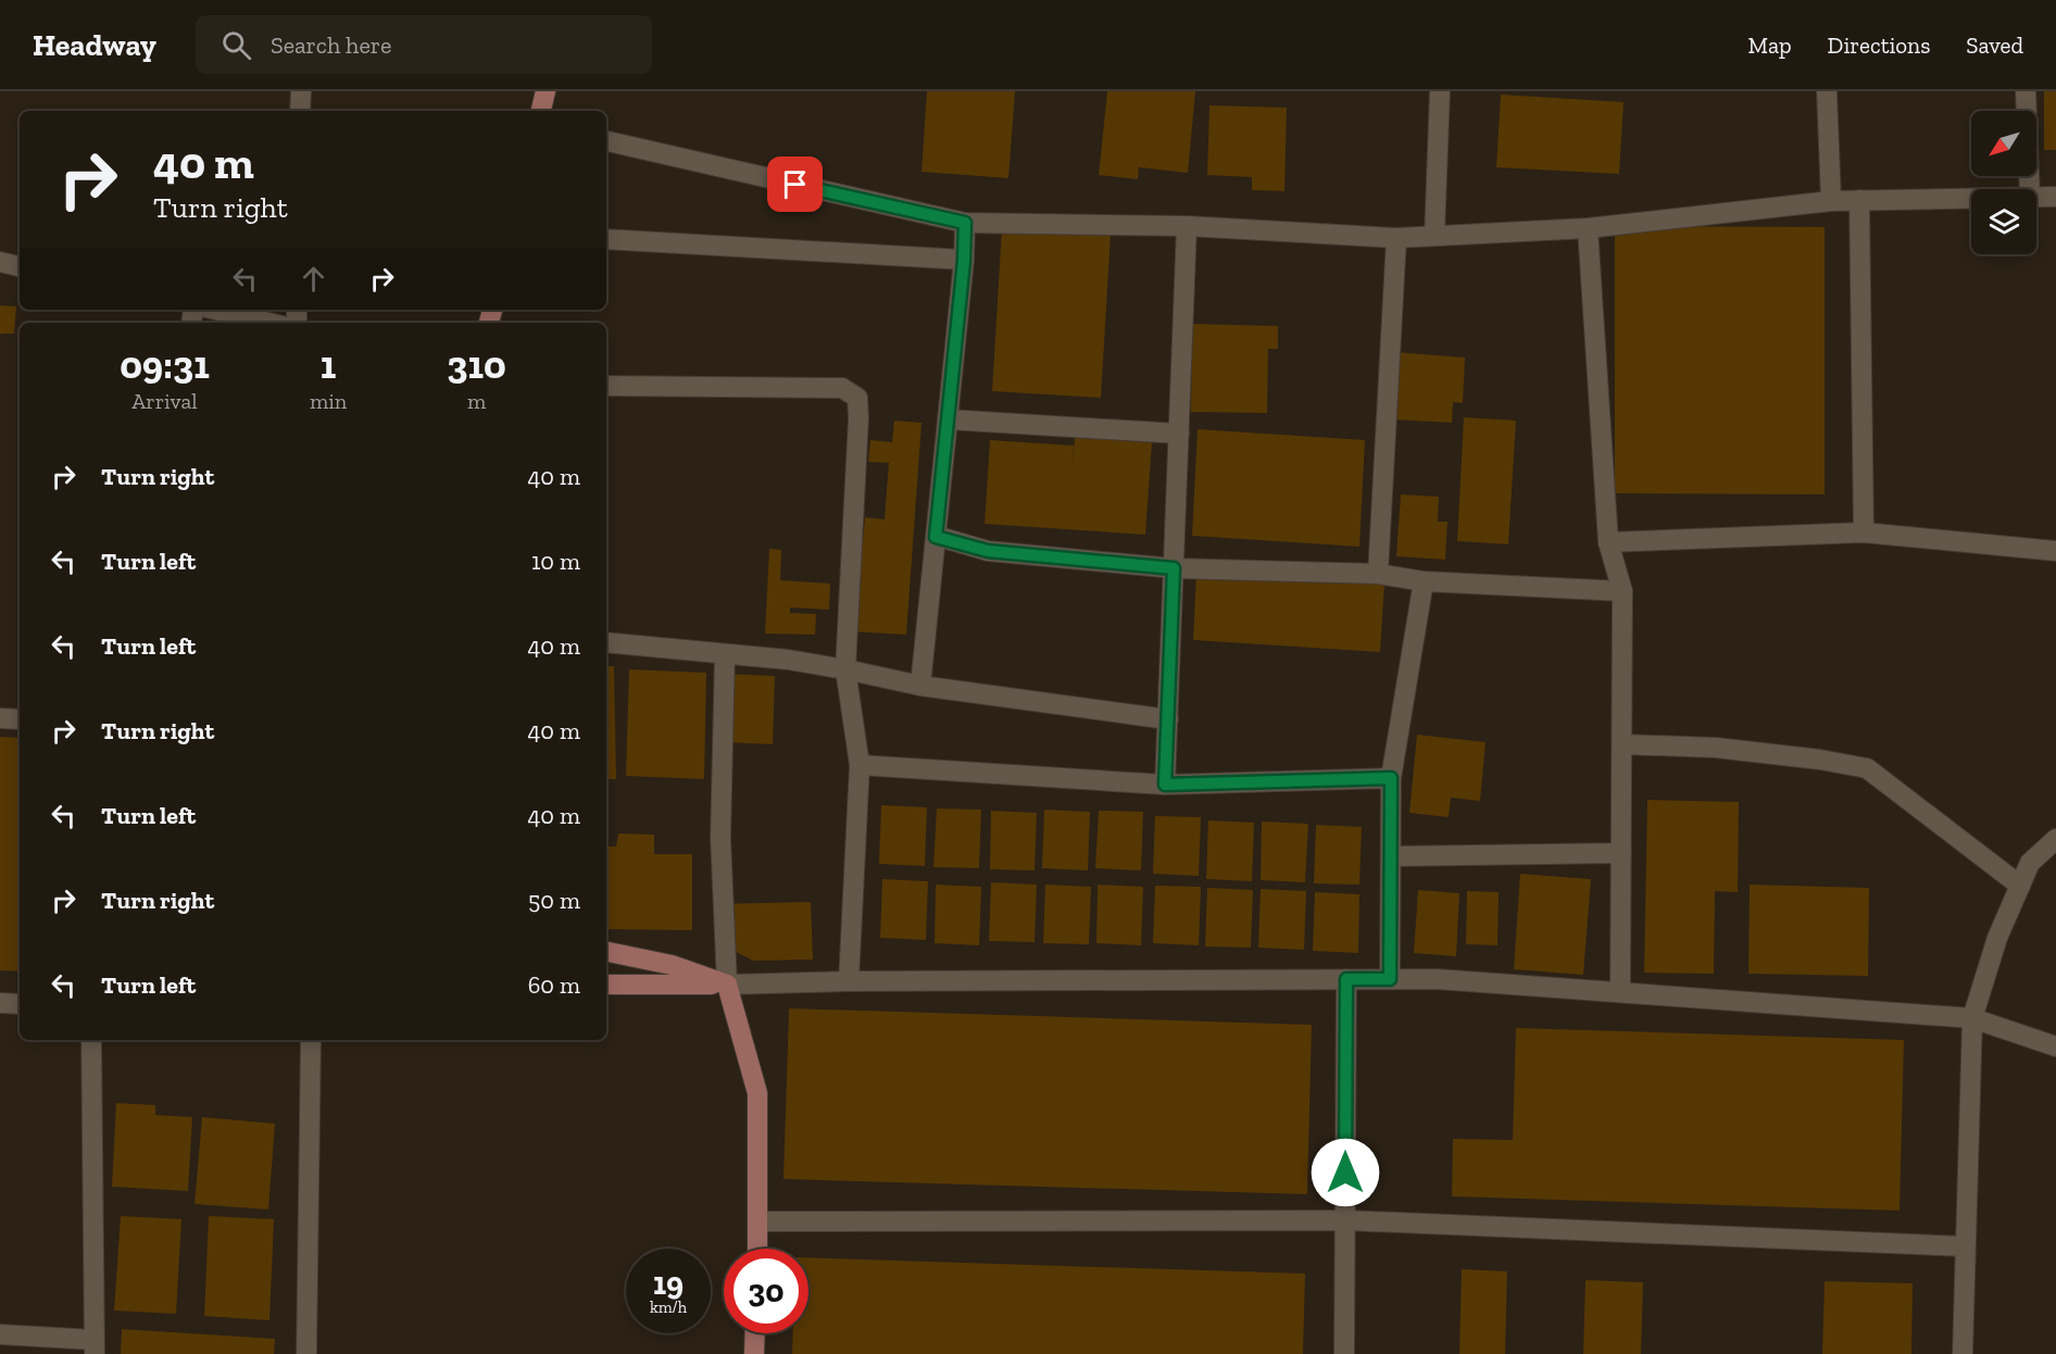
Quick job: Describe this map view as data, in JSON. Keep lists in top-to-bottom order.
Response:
{
  "north": "bottom left",
  "page": {
    "header": "Headway",
    "search": "Search here",
    "nav": ["Map", "Directions", "Saved"],
    "turn": ["40 m", "Turn right"],
    "eta": [
      "09:31",
      "Arrival",
      "1",
      "min",
      "310",
      "m"
    ],
    "list": [
      {
        "name": "Turn right",
        "value": "40 m"
      },
      {
        "name": "Turn left",
        "value": "10 m"
      },
      {
        "name": "Turn left",
        "value": "40 m"
      },
      {
        "name": "Turn right",
        "value": "40 m"
      },
      {
        "name": "Turn left",
        "value": "40 m"
      },
      {
        "name": "Turn right",
        "value": "50 m"
      },
      {
        "name": "Turn left",
        "value": "60 m"
      }
    ],
    "speed": "19 km/h",
    "limit": "30"
  }
}
